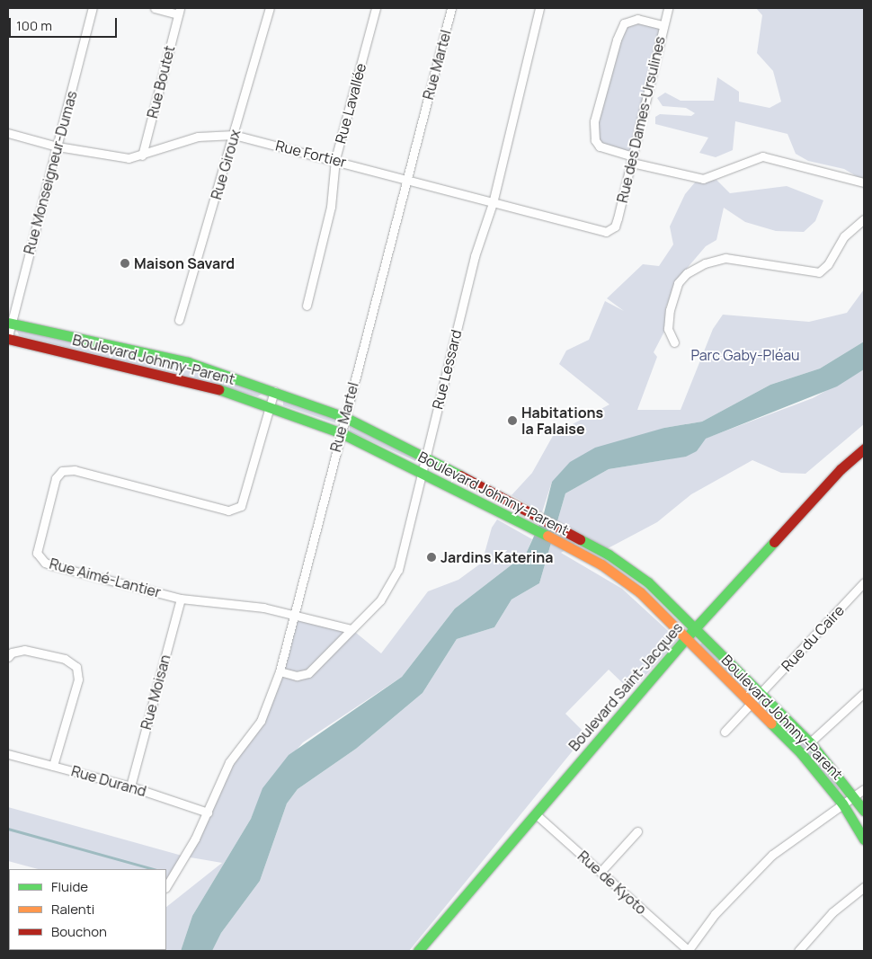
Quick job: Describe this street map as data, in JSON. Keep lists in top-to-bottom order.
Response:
{
  "streets": {
    "street": [
      "Rue Martel",
      "Rue Boutet",
      "Rue Lavallée",
      "Rue des Dames-Ursulines",
      "Rue Fortier",
      "Rue Giroux",
      "Rue Monseigneur-Dumas",
      "Boulevard Johnny-Parent",
      "Rue Lessard",
      "Rue Aimé-Lantier",
      "Rue du Caire",
      "Boulevard Saint-Jacques",
      "Rue Moisan",
      "Rue Durand",
      "Rue de Kyoto"
    ]
  },
  "crossings": [
    ["Rue Martel", "Rue Fortier"],
    ["Rue Martel", "Boulevard Johnny-Parent"],
    ["Rue Martel", "Rue Lessard"],
    ["Rue Martel", "Rue Aimé-Lantier"],
    ["Rue Martel", "Rue Durand"],
    ["Rue Boutet", "Rue Fortier"],
    ["Rue Lavallée", "Rue Fortier"],
    ["Rue des Dames-Ursulines", "Rue Fortier"],
    ["Rue Fortier", "Rue Giroux"],
    ["Rue Fortier", "Rue Monseigneur-Dumas"],
    ["Rue Fortier", "Rue Lessard"],
    ["Rue Monseigneur-Dumas", "Boulevard Johnny-Parent"],
    ["Boulevard Johnny-Parent", "Rue Lessard"],
    ["Boulevard Johnny-Parent", "Rue Aimé-Lantier"],
    ["Boulevard Johnny-Parent", "Rue du Caire"],
    ["Boulevard Johnny-Parent", "Boulevard Saint-Jacques"],
    ["Rue Lessard", "Rue Aimé-Lantier"],
    ["Rue Aimé-Lantier", "Rue Moisan"],
    ["Boulevard Saint-Jacques", "Rue de Kyoto"],
    ["Rue Moisan", "Rue Durand"]
  ],
  "parks": ["Parc Gaby-Pléau"],
  "places": ["Maison Savard", "Habitations la Falaise", "Jardins Katerina"],
  "legend": ["Fluide", "Ralenti", "Bouchon"],
  "scale_bar": "100 m"
}
